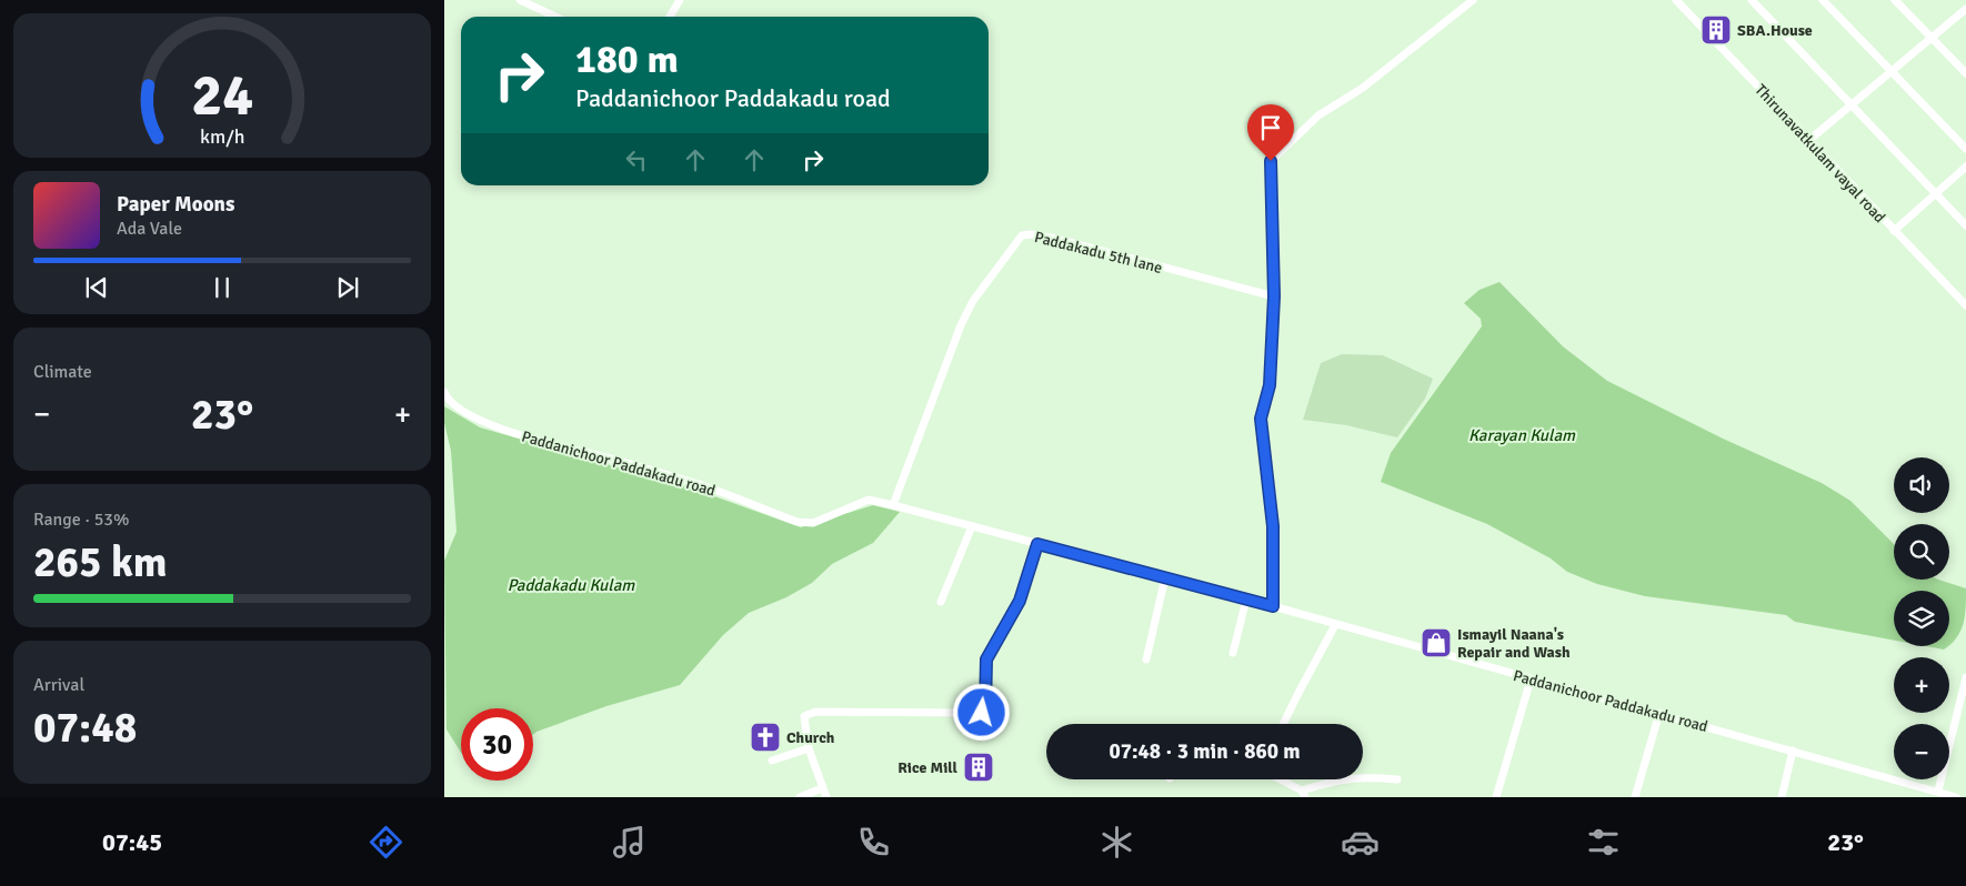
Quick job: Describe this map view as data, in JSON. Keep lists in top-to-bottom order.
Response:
{
  "streets": {
    "street": ["Thirunavatkulam vayal road", "Paddakadu 5th lane", "Paddanichoor Paddakadu road"]
  },
  "crossings": [
    ["Paddakadu 5th lane", "Paddanichoor Paddakadu road"]
  ],
  "water": ["Karayan Kulam", "Paddakadu Kulam"],
  "places": {
    "building": ["SBA.House", "Rice Mill"],
    "shop": ["Ismayil Naana's Repair and Wash"],
    "church": ["Church"]
  },
  "page": {
    "turn": ["180 m", "Paddanichoor Paddakadu road"],
    "song": ["Paper Moons", "Ada Vale"],
    "tile": [
      "Climate",
      ["Range · 53%", "265 km"],
      ["Arrival", "07:48"]
    ],
    "heat": ["−", "23°", "+"],
    "map_buttons": ["+", "−"],
    "limit": "30",
    "trip": "07:48 · 3 min · 860 m",
    "tabs": ["07:45", "23°"],
    "gauge": ["24", "km/h"]
  }
}
